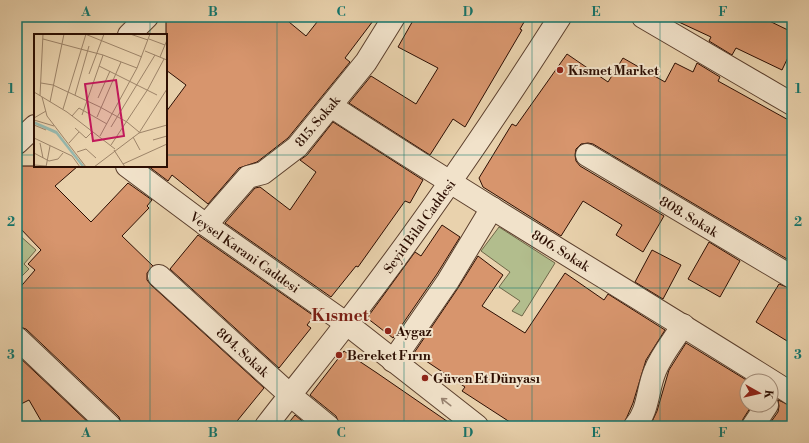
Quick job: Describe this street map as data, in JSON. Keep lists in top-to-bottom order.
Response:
{
  "streets": {
    "street": [
      "815. Sokak",
      "808. Sokak",
      "Seyid Bilal Caddesi",
      "806. Sokak",
      "Veysel Karani Caddesi",
      "804. Sokak"
    ]
  },
  "crossings": [
    ["815. Sokak", "806. Sokak"],
    ["815. Sokak", "Veysel Karani Caddesi"],
    ["Seyid Bilal Caddesi", "806. Sokak"],
    ["Seyid Bilal Caddesi", "Veysel Karani Caddesi"],
    ["Seyid Bilal Caddesi", "804. Sokak"]
  ],
  "districts": ["Kısmet"],
  "places": [
    "Kısmet Market",
    "Aygaz",
    "Bereket Fırın",
    "Güven Et Dünyası"
  ],
  "north": "right",
  "grid": {
    "columns": [
      "A",
      "B",
      "C",
      "D",
      "E",
      "F"
    ],
    "rows": ["1", "2", "3"]
  }
}
